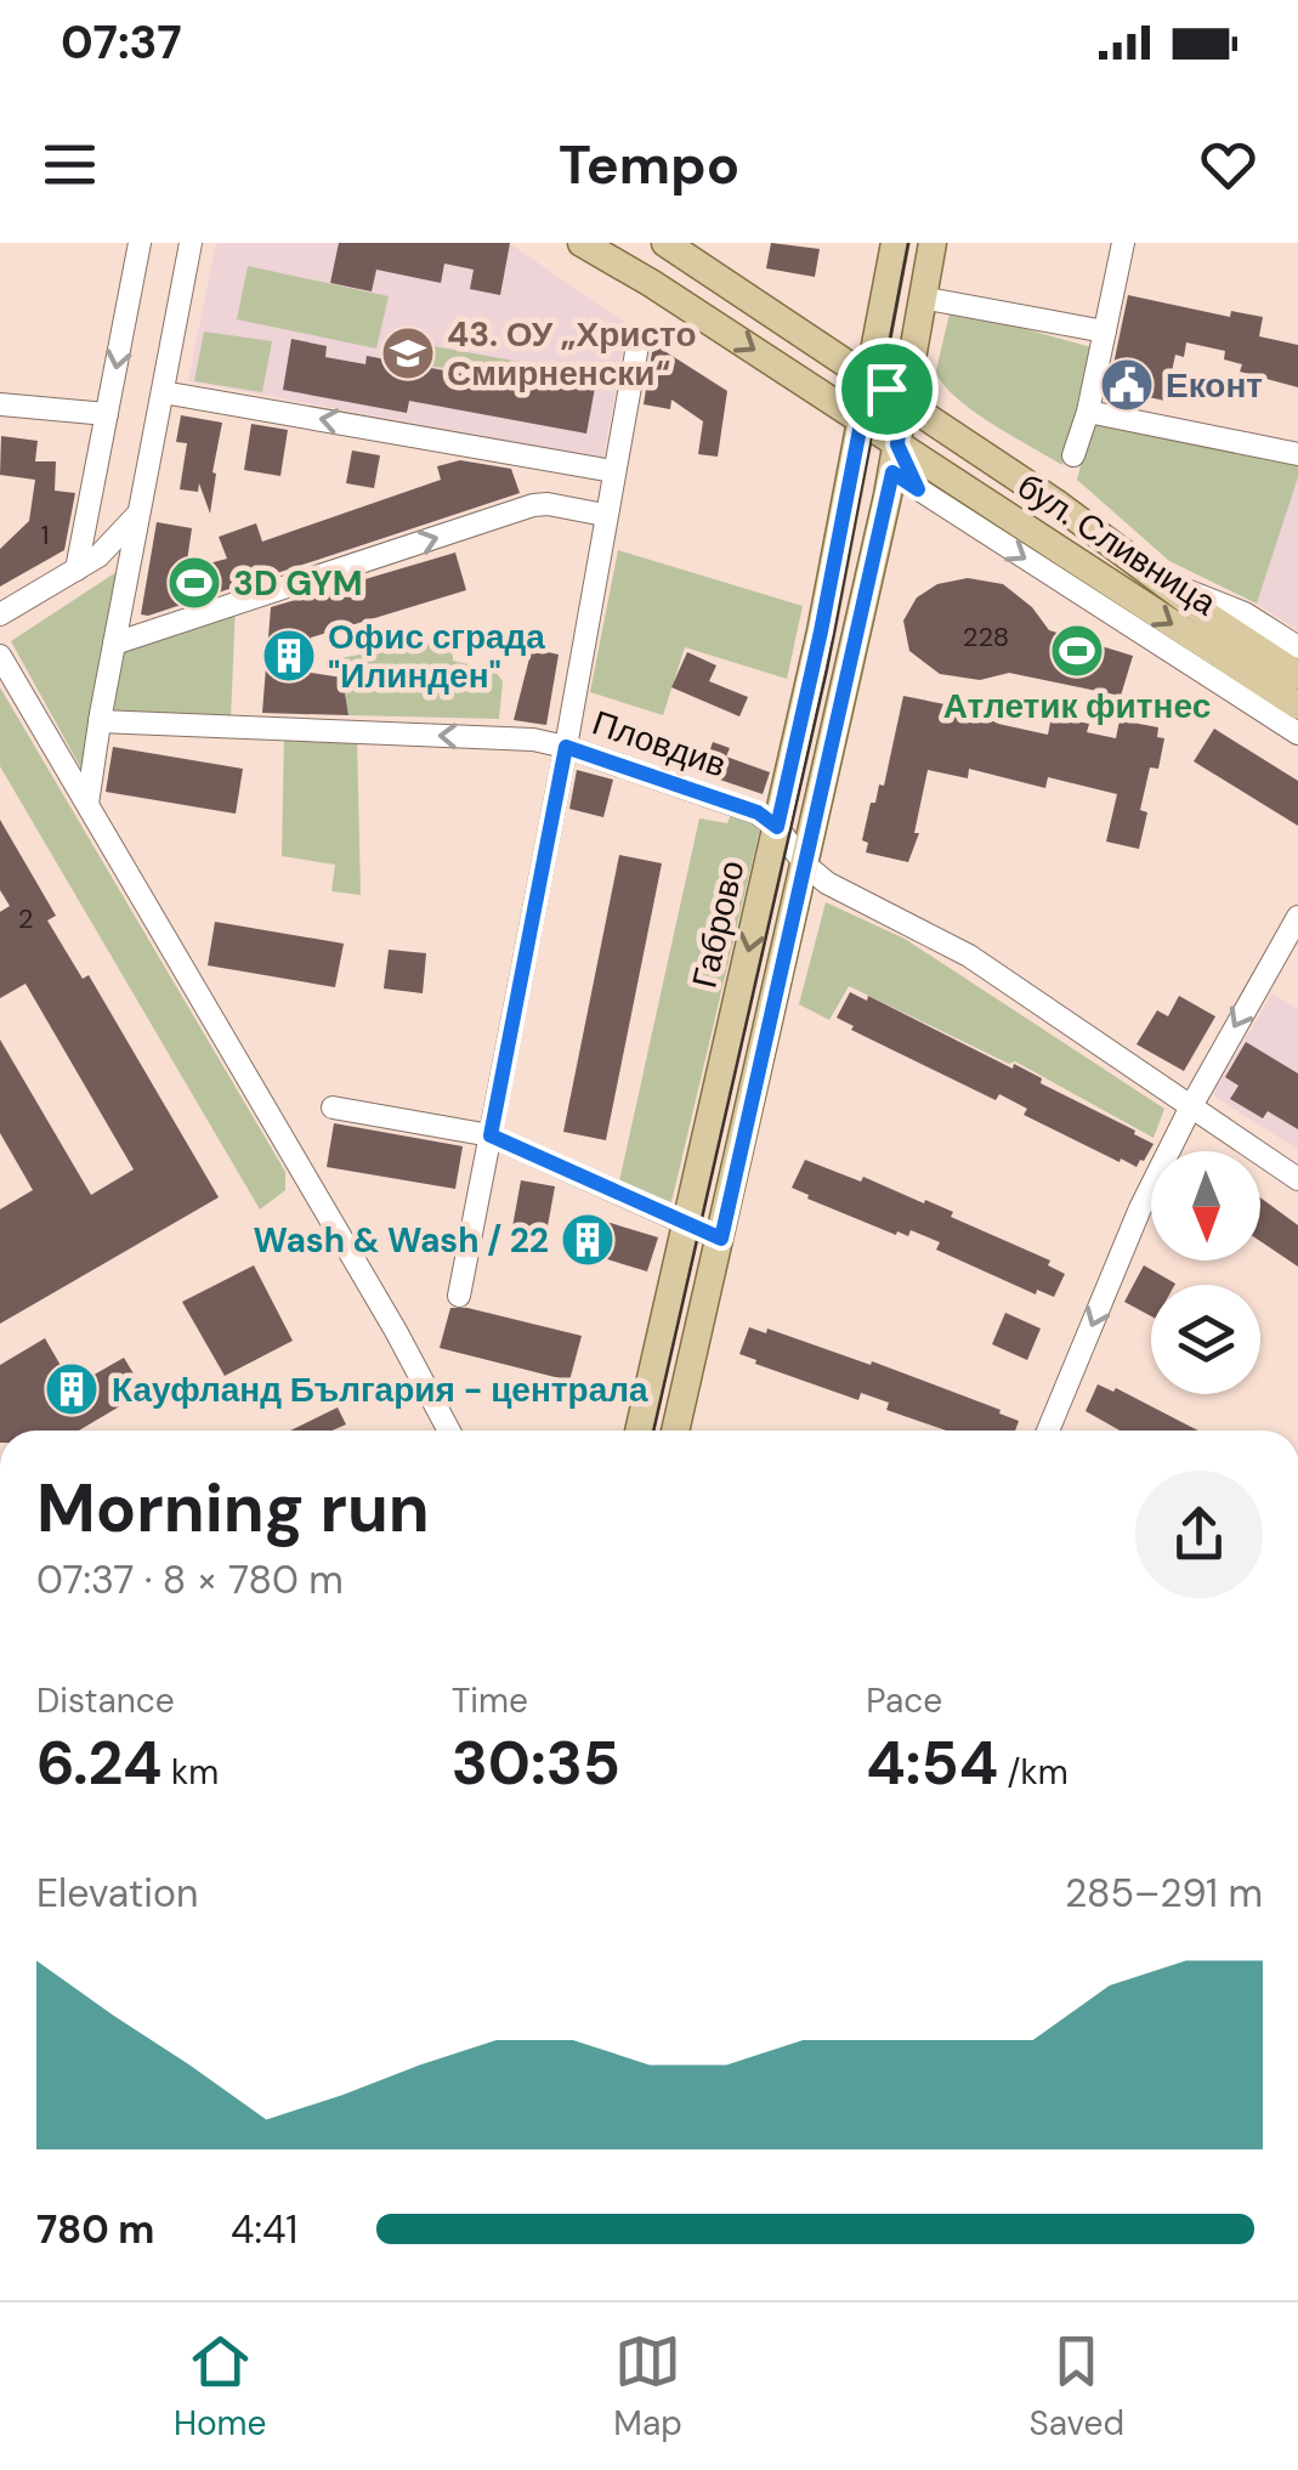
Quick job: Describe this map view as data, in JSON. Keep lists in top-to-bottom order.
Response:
{
  "streets": {
    "main road": ["бул. Сливница", "Габрово"],
    "street": ["Пловдив"]
  },
  "crossings": [
    ["бул. Сливница", "Габрово"],
    ["Пловдив", "Габрово"]
  ],
  "places": {
    "school or university": ["43. ОУ „Христо Смирненски“"],
    "public building": ["Еконт"],
    "sports": ["3D GYM", "Атлетик фитнес"],
    "building": ["Офис сграда \"Илинден\"", "Wash & Wash / 22", "Кауфланд България - централа"]
  },
  "house_numbers": ["1", "228", "2"],
  "north": "bottom",
  "page": {
    "status": "07:37",
    "header": "Tempo",
    "heading": ["Morning run", "07:37 · 8 × 780 m"],
    "stats": [
      ["Distance", "6.24 km"],
      ["Time", "30:35"],
      ["Pace", "4:54 /km"]
    ],
    "chart": ["Elevation", "285–291 m"],
    "list": [
      {
        "name": "780 m",
        "note": "4:41"
      }
    ],
    "tabs": ["Home", "Map", "Saved"]
  }
}
